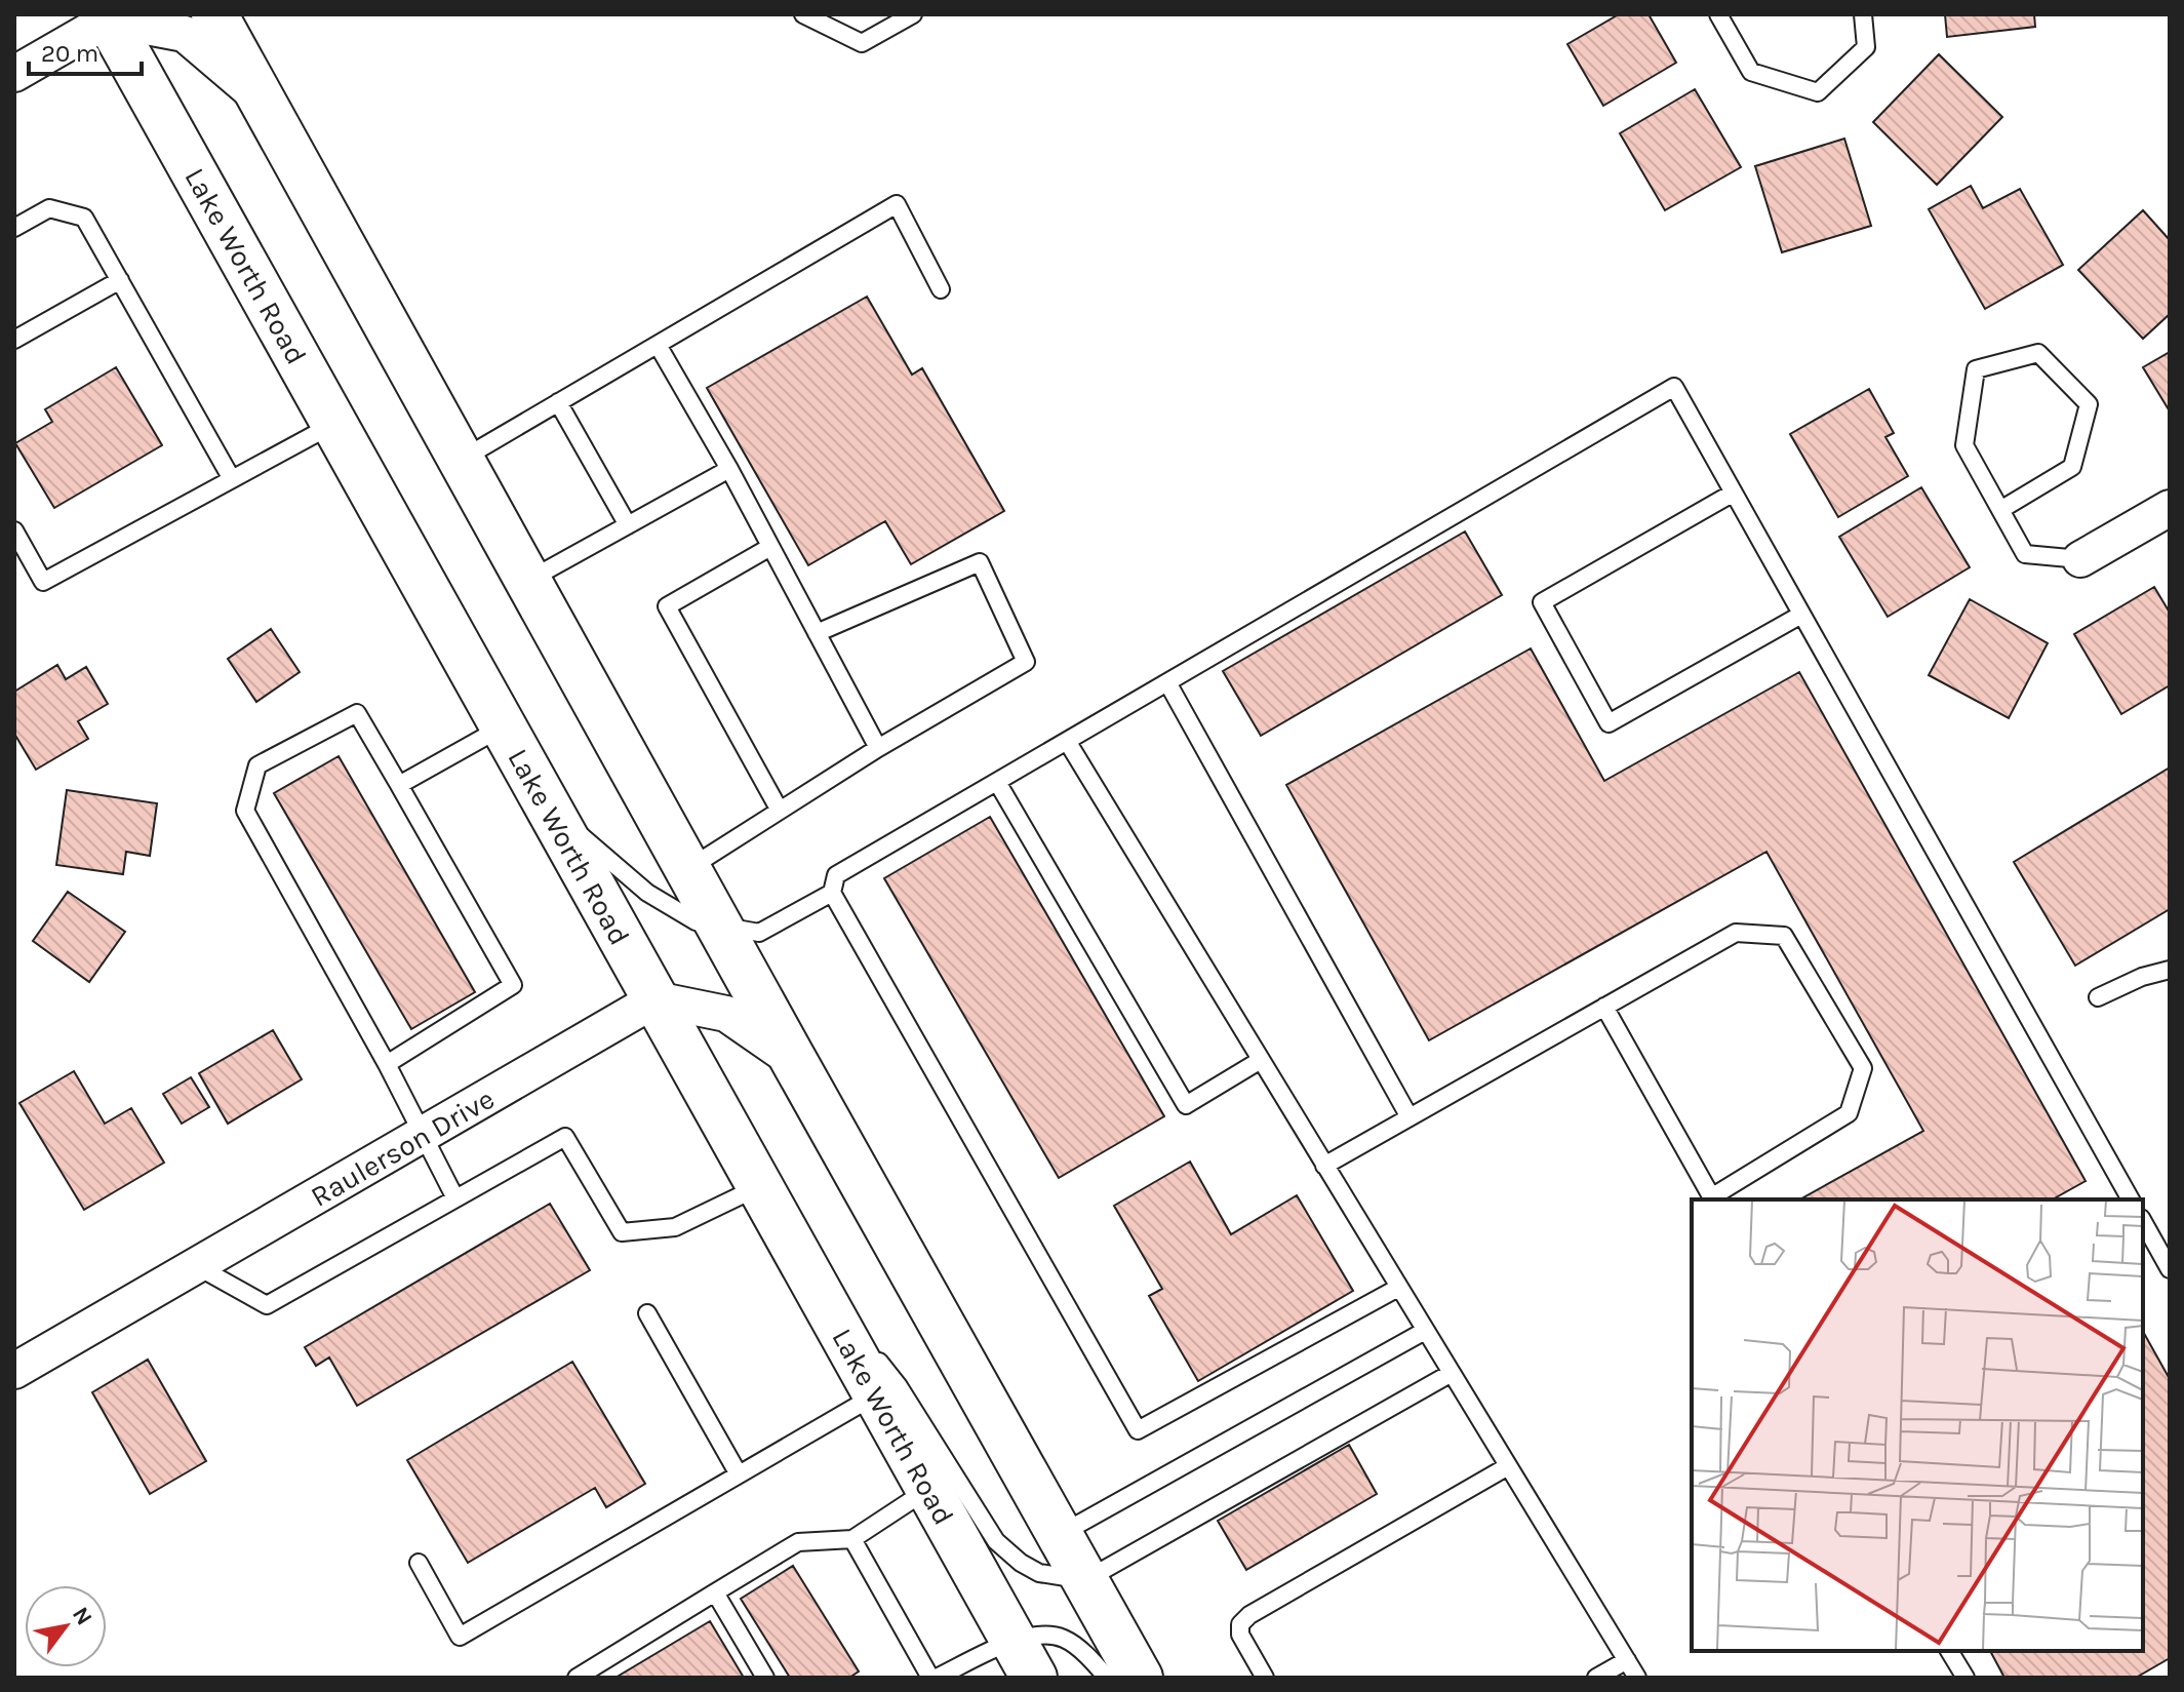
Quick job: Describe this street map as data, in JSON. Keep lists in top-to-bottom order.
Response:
{
  "streets": {
    "main road": ["Lake Worth Road"],
    "street": ["Raulerson Drive"]
  },
  "crossings": [
    ["Lake Worth Road", "Raulerson Drive"]
  ],
  "scale_bar": "20 m",
  "north": "top right"
}
